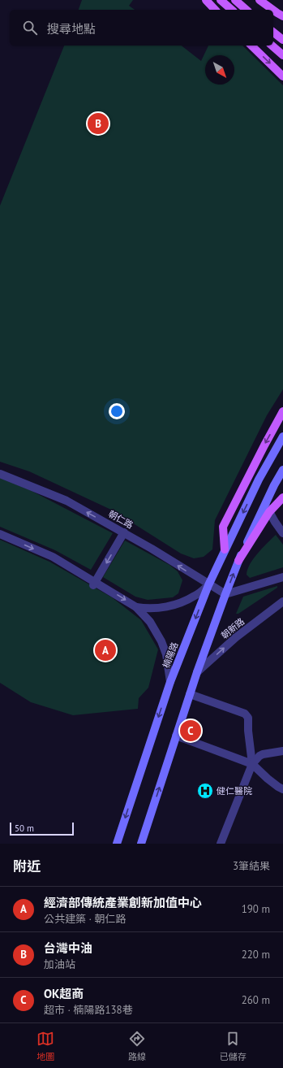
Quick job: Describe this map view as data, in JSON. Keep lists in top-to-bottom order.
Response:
{
  "streets": {
    "street": ["朝仁路", "朝新路", "楠陽路"]
  },
  "crossings": [
    ["朝仁路", "楠陽路"]
  ],
  "places": {
    "hospital": ["健仁醫院"]
  },
  "scale_bar": "50 m",
  "north": "bottom right",
  "page": {
    "search": "搜尋地點",
    "pins": ["B", "A", "C"],
    "scale": "50 m",
    "heading": ["附近", "3筆結果"],
    "list": [
      {
        "mark": "A",
        "name": "經濟部傳統產業創新加值中心",
        "note": "公共建築 · 朝仁路",
        "value": "190 m"
      },
      {
        "mark": "B",
        "name": "台灣中油",
        "note": "加油站",
        "value": "220 m"
      },
      {
        "mark": "C",
        "name": "OK超商",
        "note": "超市 · 楠陽路138巷",
        "value": "260 m"
      }
    ],
    "nav": ["地圖", "路線", "已儲存"]
  }
}
